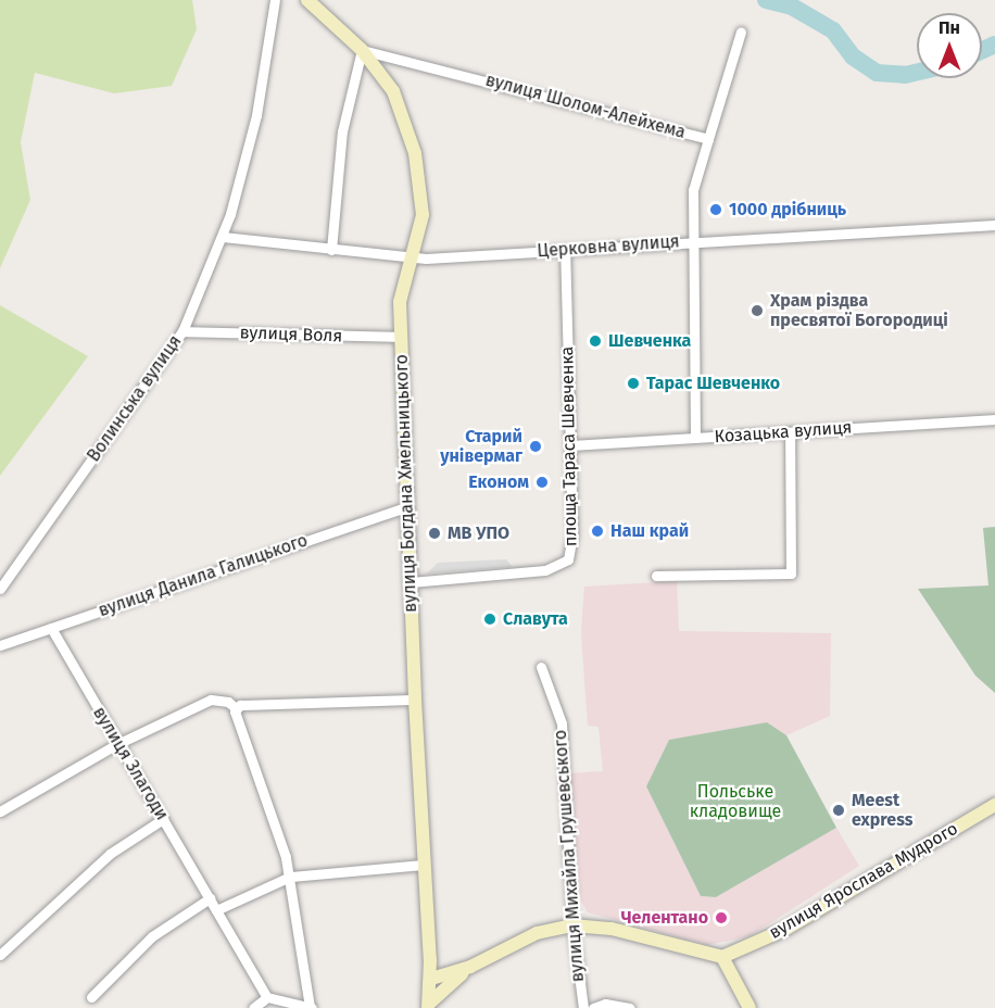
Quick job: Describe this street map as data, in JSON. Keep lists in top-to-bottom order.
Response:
{
  "streets": {
    "main road": ["вулиця Богдана Хмельницького", "вулиця Ярослава Мудрого"],
    "street": [
      "вулиця Шолом-Алейхема",
      "Церковна вулиця",
      "вулиця Воля",
      "Волинська вулиця",
      "Козацька вулиця",
      "площа Тараса Шевченка",
      "вулиця Данила Галицького",
      "вулиця Злагоди",
      "вулиця Михайла Грушевського"
    ]
  },
  "crossings": [
    ["вулиця Шолом-Алейхема", "Церковна вулиця"],
    ["вулиця Шолом-Алейхема", "Козацька вулиця"],
    ["вулиця Шолом-Алейхема", "вулиця Богдана Хмельницького"],
    ["Церковна вулиця", "Волинська вулиця"],
    ["Церковна вулиця", "площа Тараса Шевченка"],
    ["Церковна вулиця", "вулиця Богдана Хмельницького"],
    ["вулиця Воля", "Волинська вулиця"],
    ["вулиця Воля", "вулиця Богдана Хмельницького"],
    ["Козацька вулиця", "площа Тараса Шевченка"],
    ["площа Тараса Шевченка", "вулиця Богдана Хмельницького"],
    ["вулиця Богдана Хмельницького", "вулиця Данила Галицького"],
    ["вулиця Данила Галицького", "вулиця Злагоди"]
  ],
  "parks": ["Польське кладовище"],
  "places": [
    "1000 дрібниць",
    "Храм різдва пресвятої Богородиці",
    "Шевченка",
    "Тарас Шевченко",
    "Старий універмаг",
    "Економ",
    "Наш край",
    "МВ УПО",
    "Славута",
    "Meest express",
    "Челентано"
  ],
  "north": "top"
}
